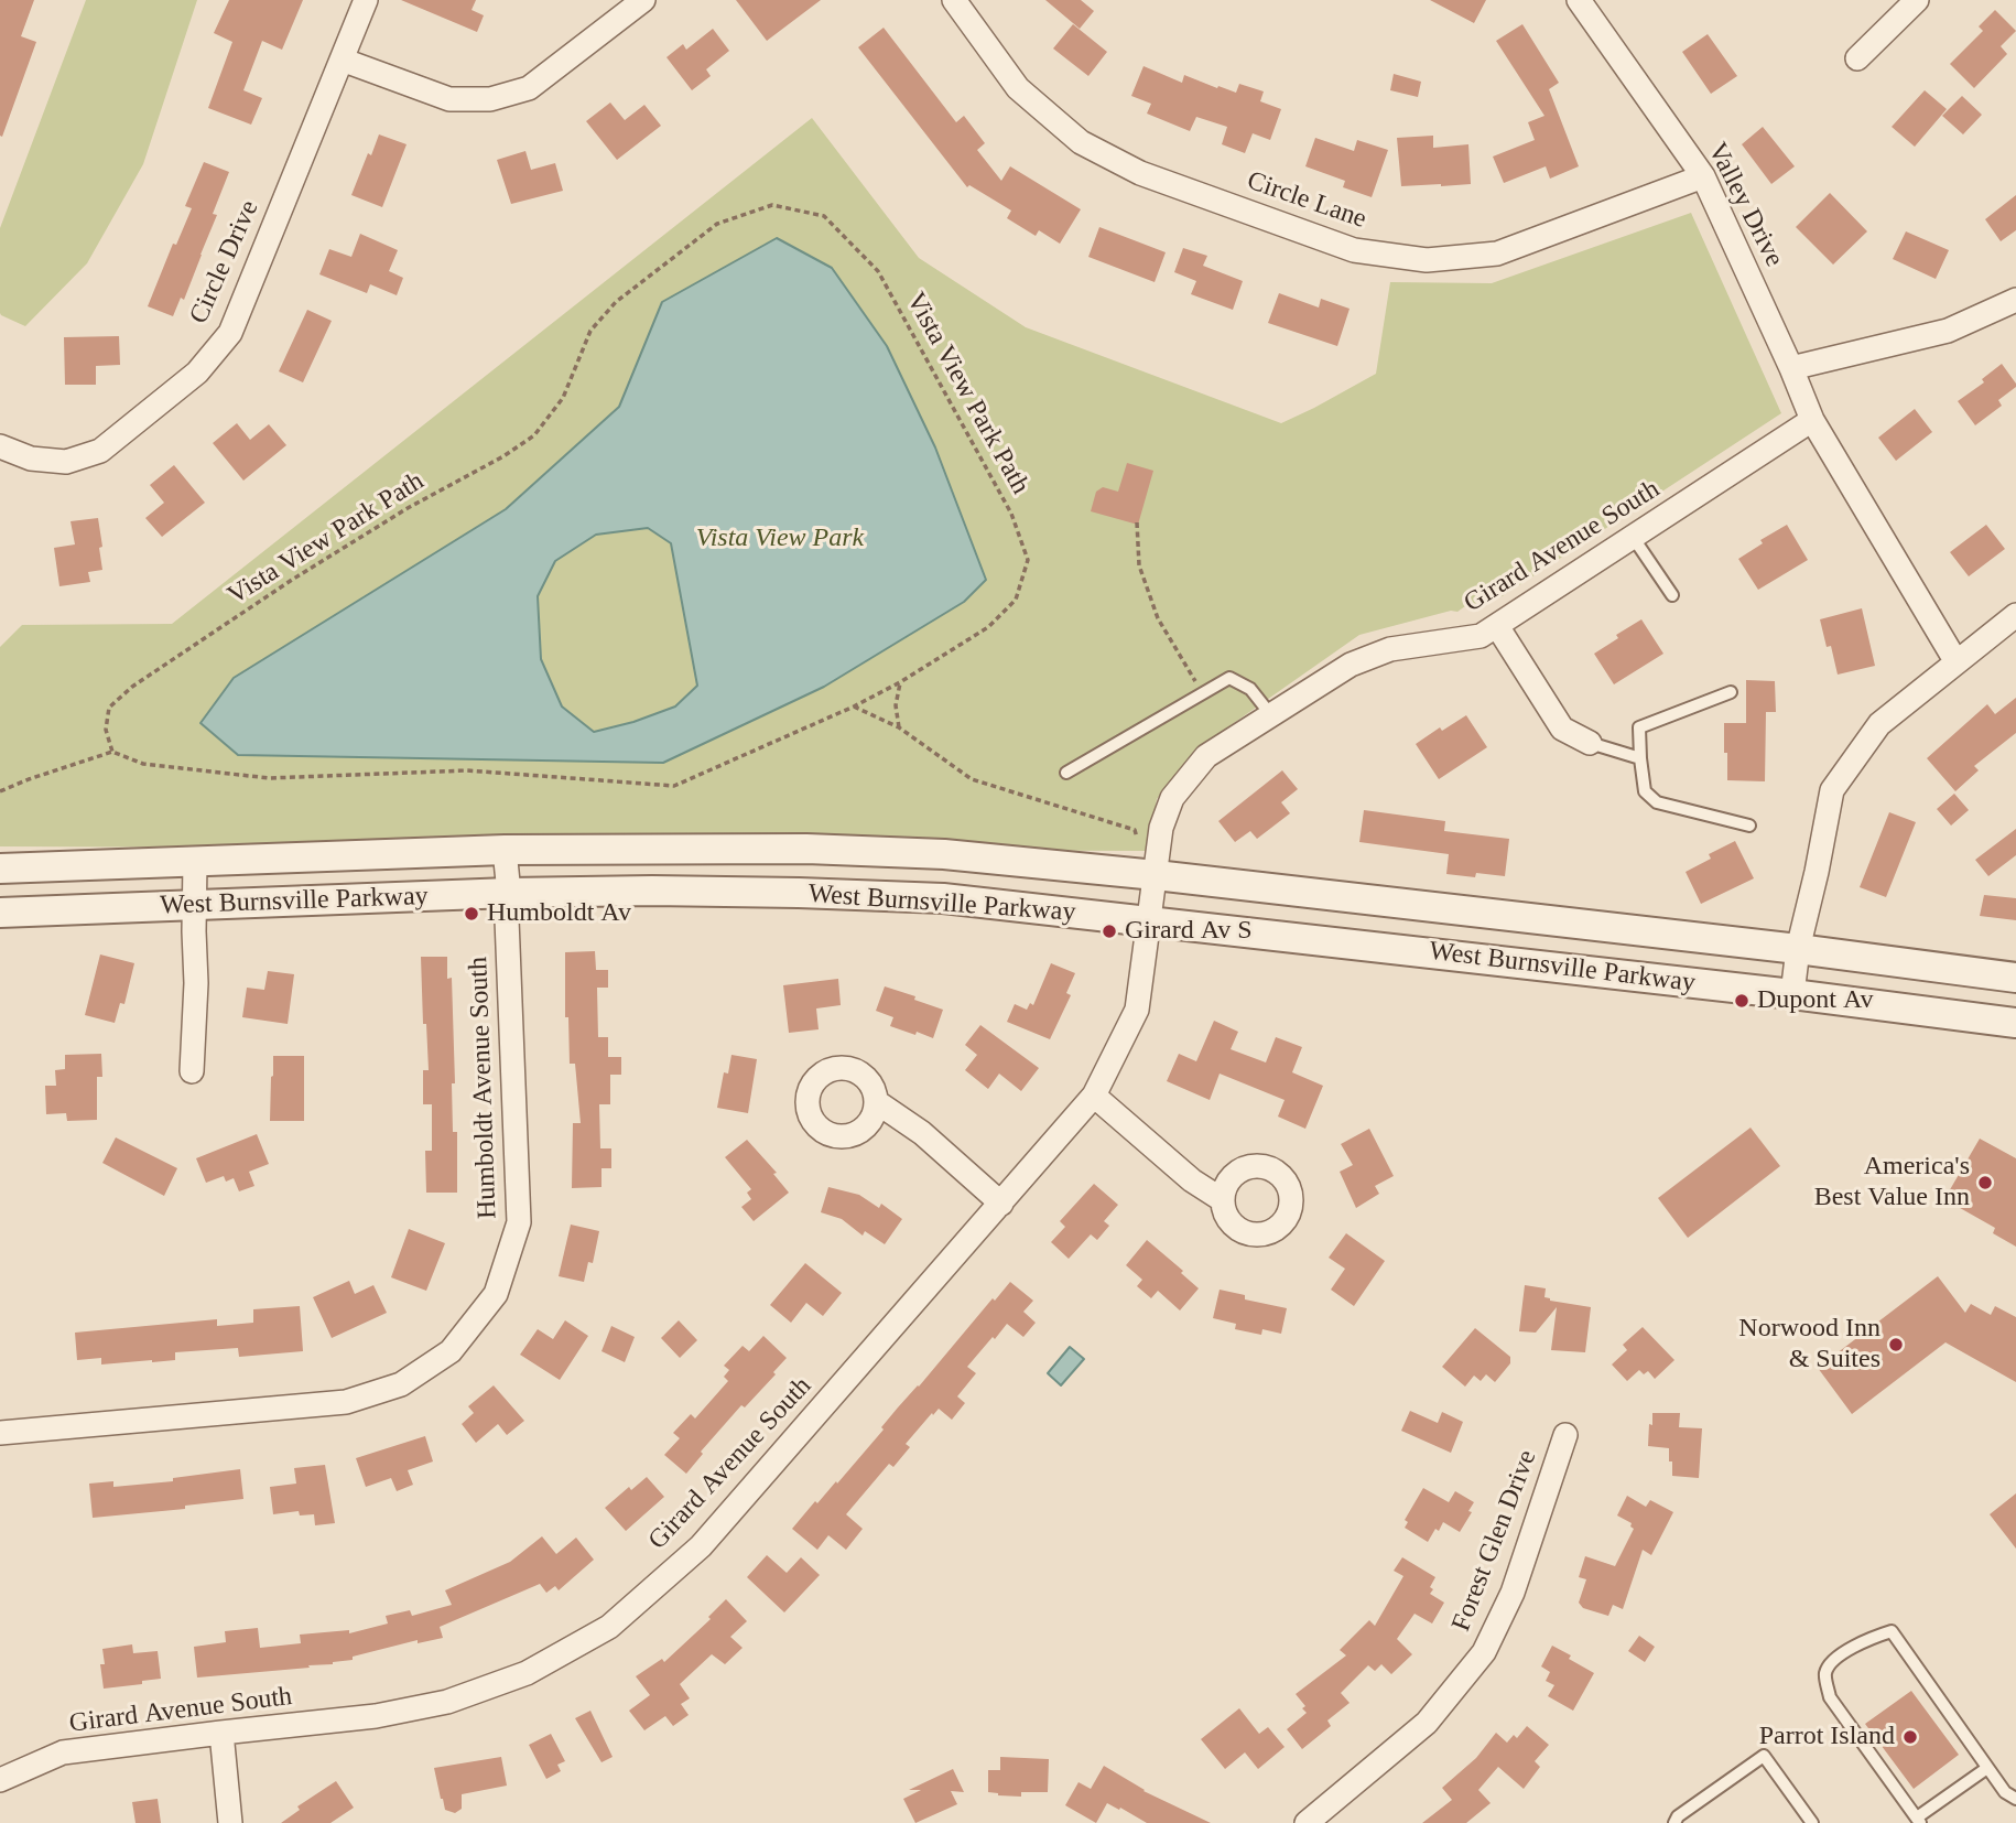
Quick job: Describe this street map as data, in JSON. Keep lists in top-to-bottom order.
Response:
{
  "streets": {
    "street": [
      "Circle Lane",
      "Valley Drive",
      "Circle Drive",
      "Girard Avenue South",
      "West Burnsville Parkway",
      "Humboldt Avenue South",
      "Forest Glen Drive"
    ],
    "path": ["Vista View Park Path"]
  },
  "crossings": [
    ["Circle Lane", "Valley Drive"],
    ["Valley Drive", "Girard Avenue South"],
    ["Girard Avenue South", "West Burnsville Parkway"],
    ["West Burnsville Parkway", "Humboldt Avenue South"]
  ],
  "parks": ["Vista View Park"],
  "places": [
    "Humboldt Av",
    "Girard Av S",
    "Dupont Av",
    "America's Best Value Inn",
    "Norwood Inn & Suites",
    "Parrot Island"
  ]
}
